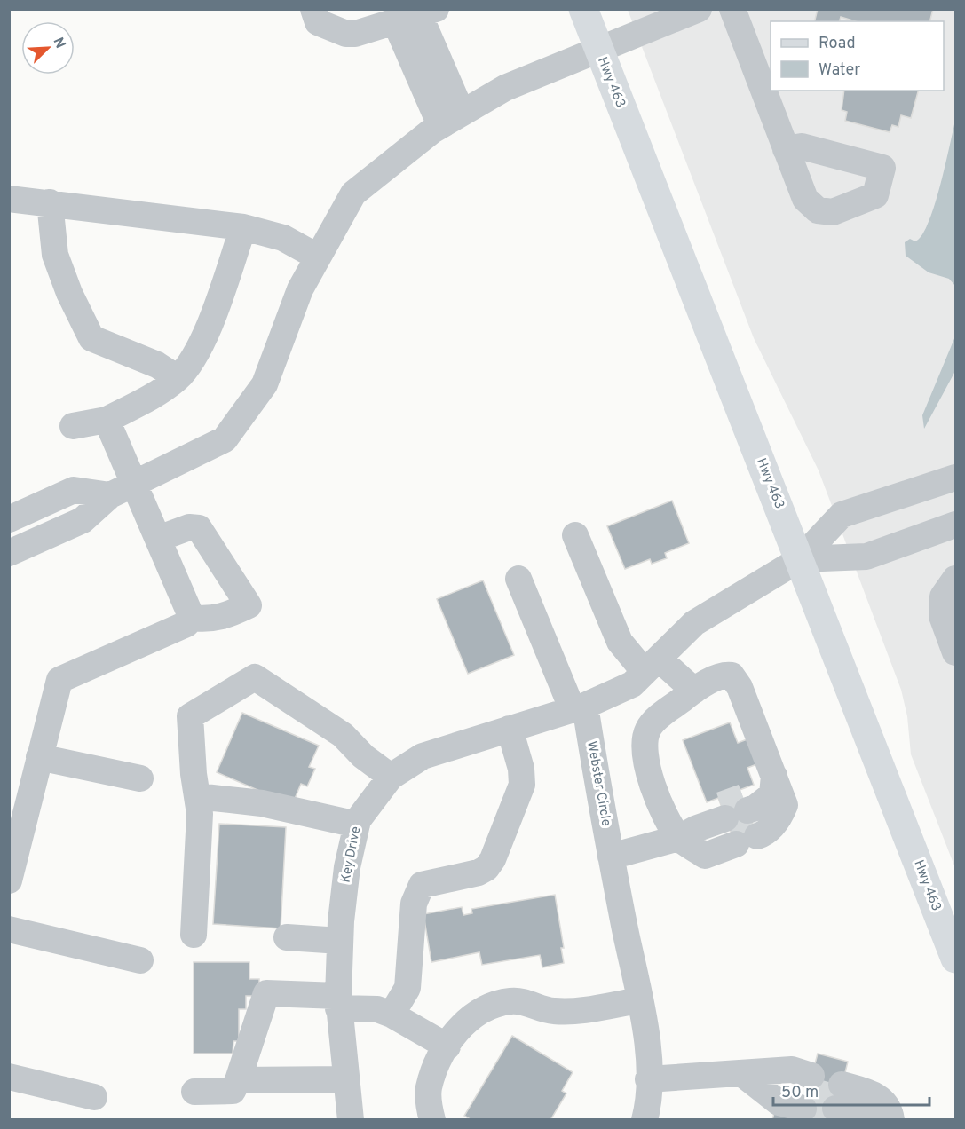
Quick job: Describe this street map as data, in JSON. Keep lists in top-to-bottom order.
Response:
{
  "streets": {
    "main road": ["Hwy 463"],
    "street": ["Webster Circle", "Key Drive"]
  },
  "crossings": [
    ["Webster Circle", "Key Drive"]
  ],
  "legend": ["Road", "Water"],
  "scale_bar": "50 m",
  "north": "top right"
}
